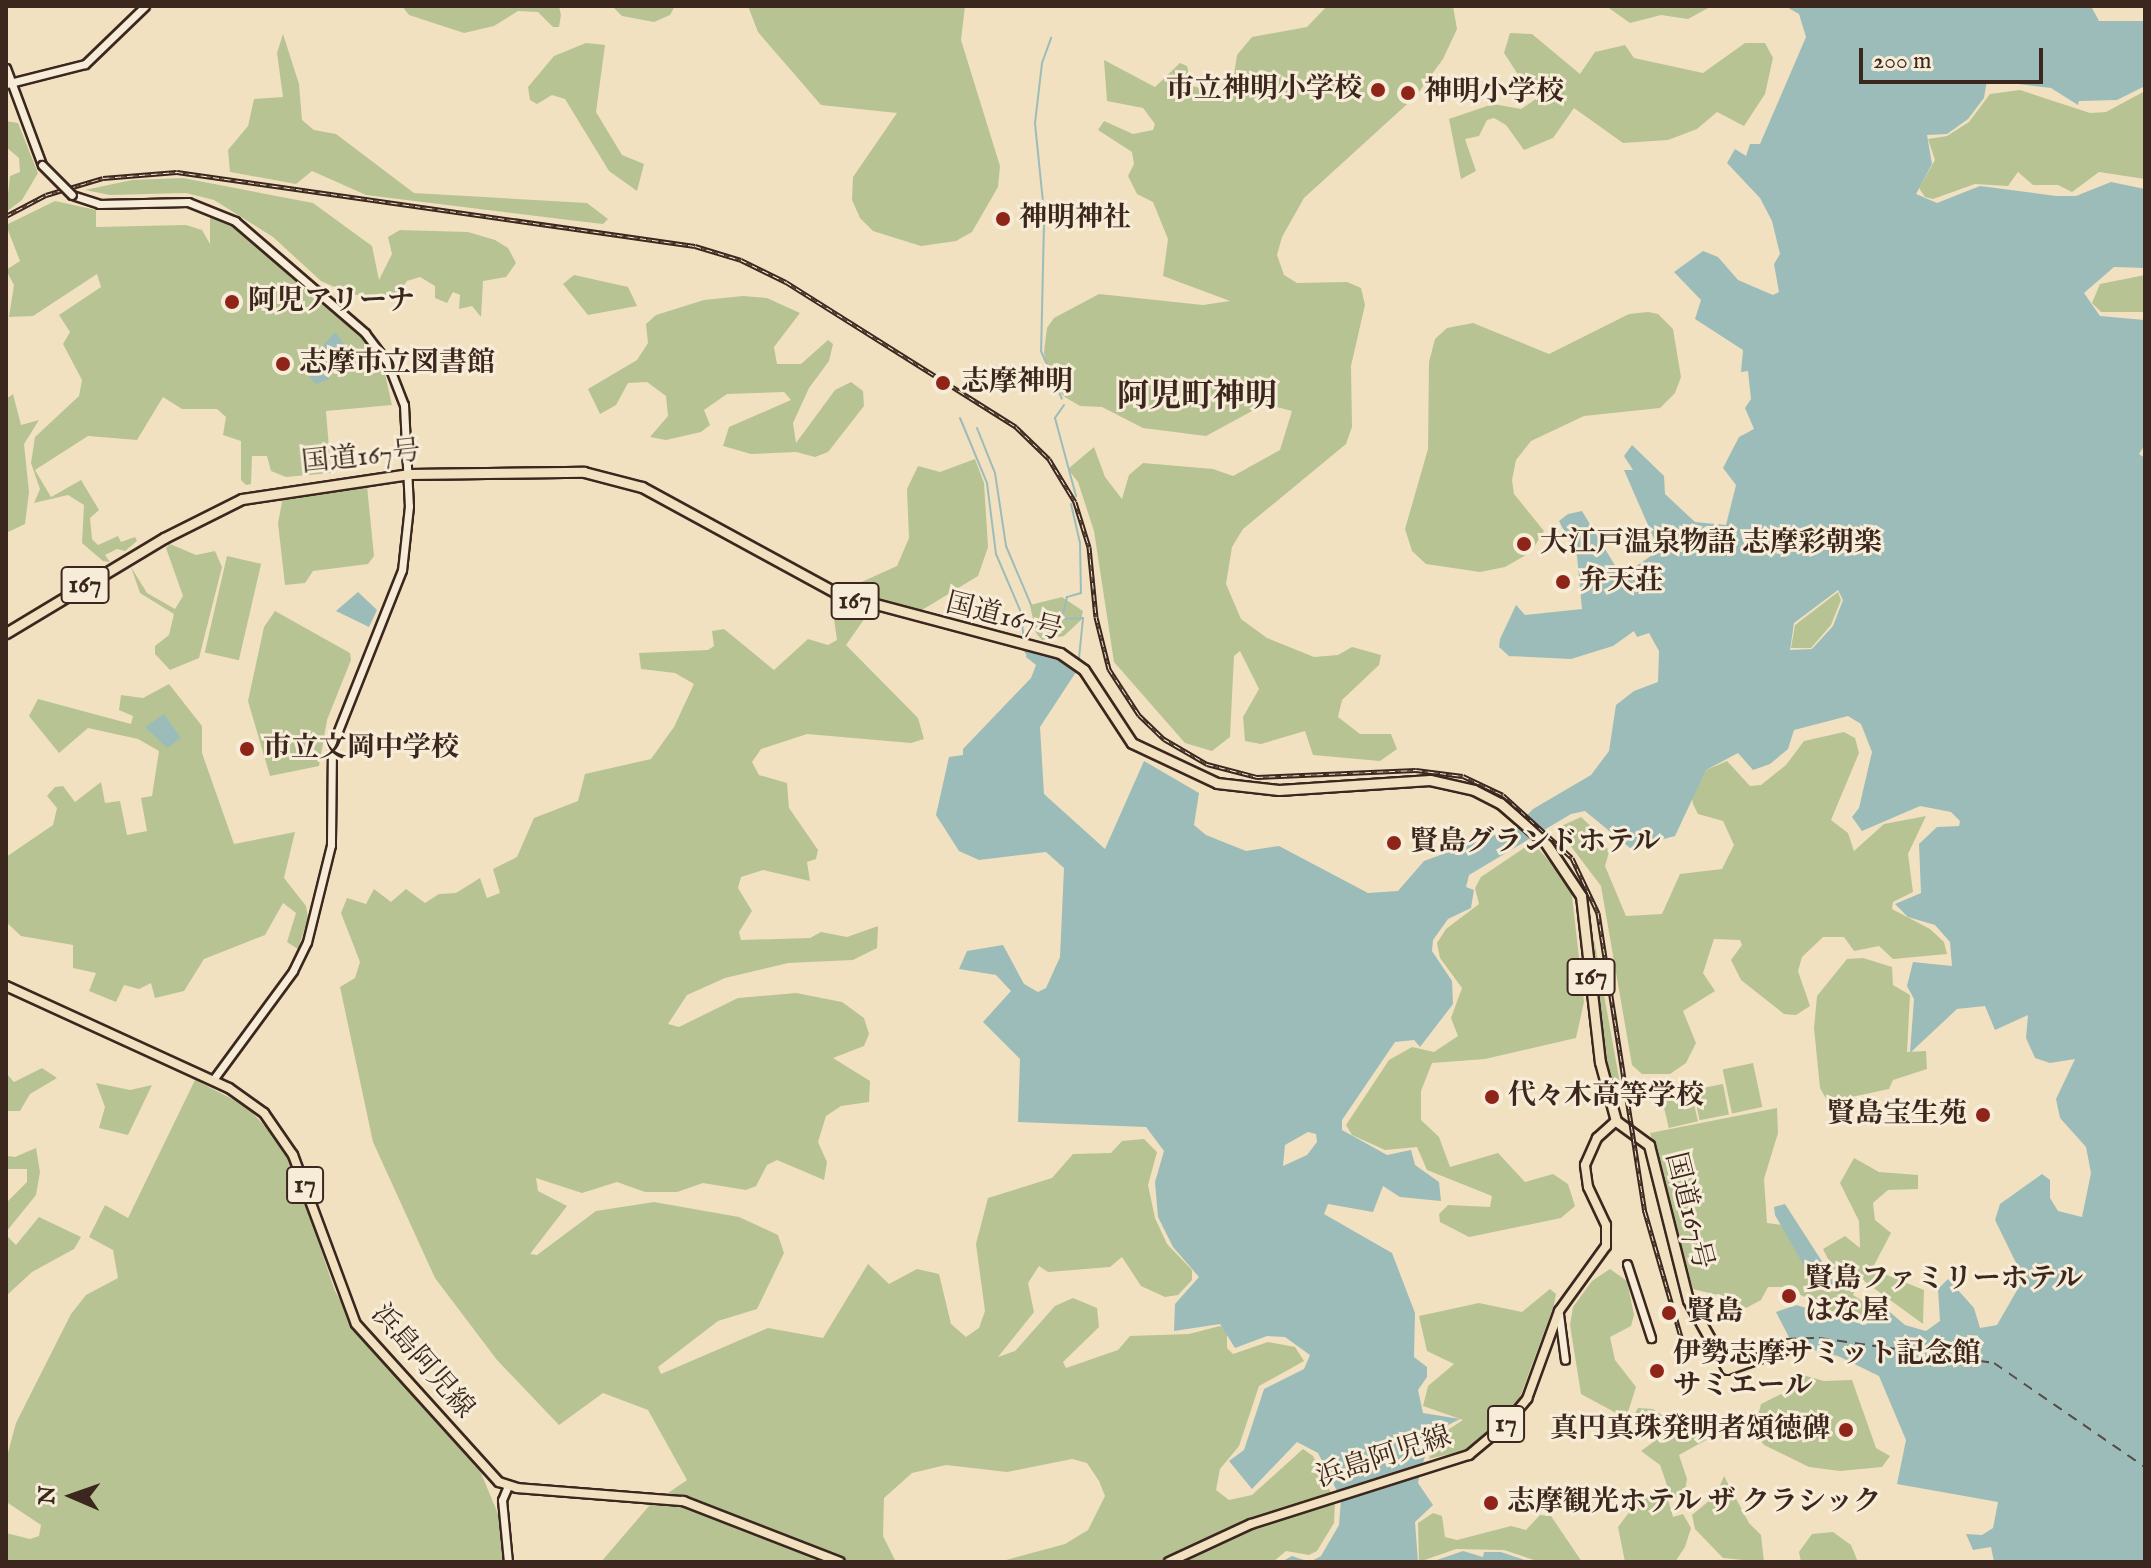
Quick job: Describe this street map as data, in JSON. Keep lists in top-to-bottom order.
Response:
{
  "streets": {
    "highway": ["国道167号", "167"],
    "main road": ["17", "浜島阿児線"]
  },
  "crossings": [
    ["国道167号", "浜島阿児線"]
  ],
  "districts": ["阿児町神明"],
  "places": [
    "市立神明小学校",
    "神明小学校",
    "神明神社",
    "阿児アリーナ",
    "志摩市立図書館",
    "志摩神明",
    "大江戸温泉物語 志摩彩朝楽",
    "弁天荘",
    "市立文岡中学校",
    "賢島グランドホテル",
    "代々木高等学校",
    "賢島宝生苑",
    "賢島ファミリーホテル はな屋",
    "賢島",
    "伊勢志摩サミット記念館 サミエール",
    "真円真珠発明者頌徳碑",
    "志摩観光ホテル ザ クラシック"
  ],
  "scale_bar": "200 m",
  "north": "left"
}
